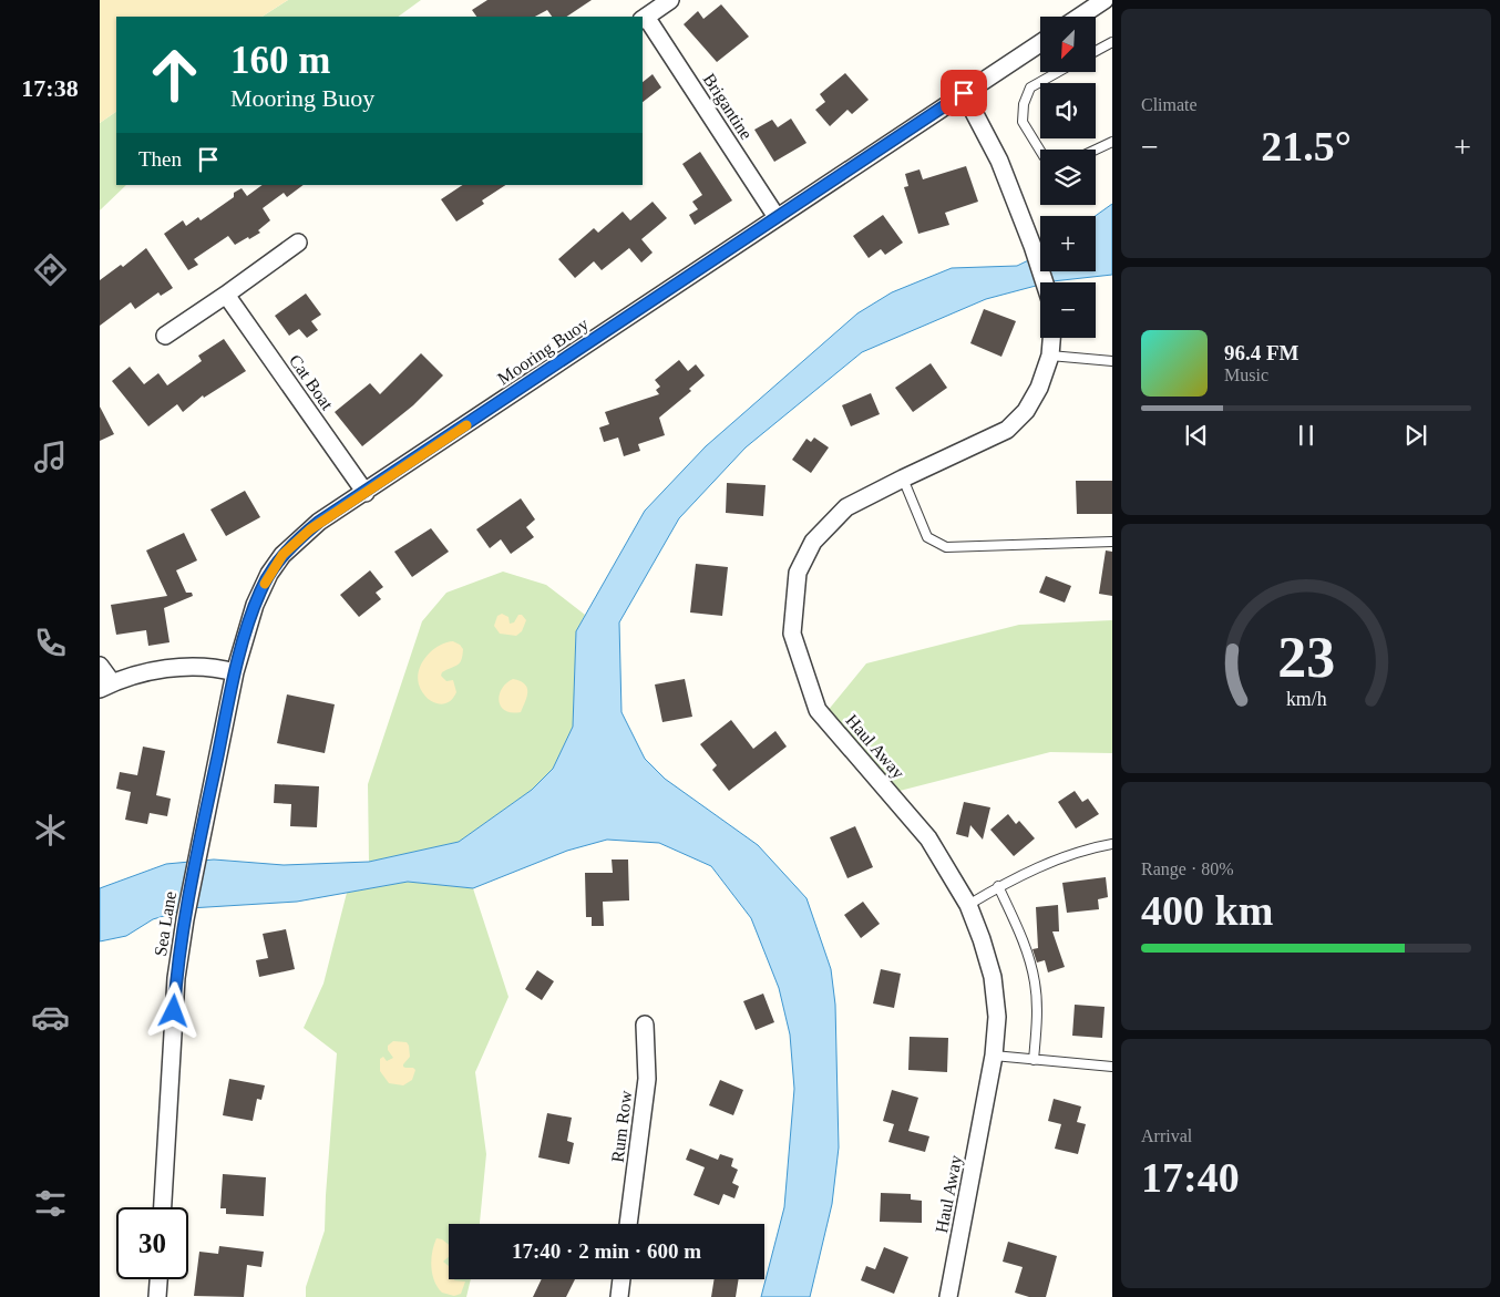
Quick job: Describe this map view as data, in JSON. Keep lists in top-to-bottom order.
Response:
{
  "streets": {
    "street": [
      "Brigantine",
      "Mooring Buoy",
      "Cat Boat",
      "Haul Away",
      "Sea Lane",
      "Rum Row"
    ]
  },
  "crossings": [
    ["Brigantine", "Mooring Buoy"],
    ["Mooring Buoy", "Cat Boat"],
    ["Mooring Buoy", "Sea Lane"]
  ],
  "north": "bottom left",
  "page": {
    "tabs": "17:38",
    "tile": [
      "Climate",
      ["Range · 80%", "400 km"],
      ["Arrival", "17:40"]
    ],
    "map_buttons": ["+", "−"],
    "turn": ["160 m", "Mooring Buoy"],
    "heat": ["−", "21.5°", "+"],
    "then": "Then",
    "song": ["96.4 FM", "Music"],
    "limit": "30",
    "trip": "17:40 · 2 min · 600 m",
    "gauge": ["23", "km/h"]
  }
}
